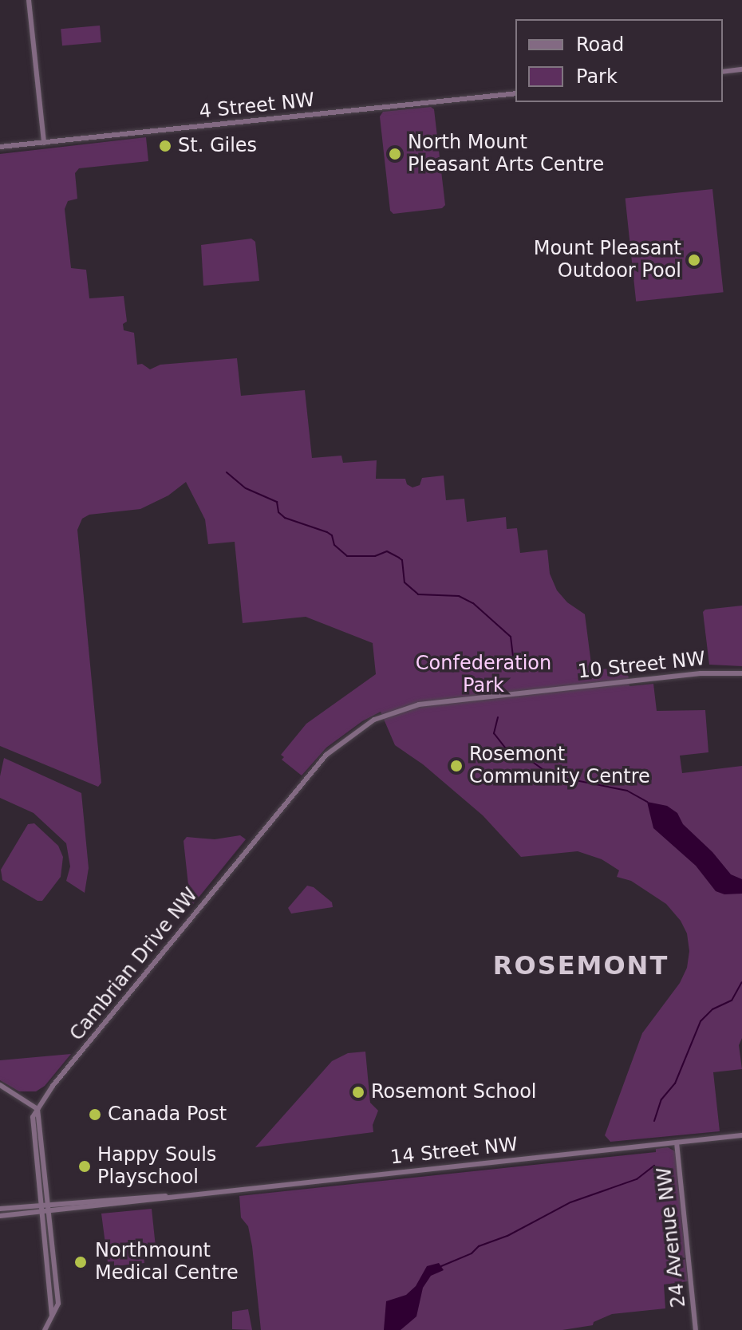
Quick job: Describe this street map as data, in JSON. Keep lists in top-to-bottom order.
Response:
{
  "streets": {
    "street": [
      "4 Street NW",
      "10 Street NW",
      "Cambrian Drive NW",
      "14 Street NW",
      "24 Avenue NW"
    ]
  },
  "crossings": [
    ["10 Street NW", "Cambrian Drive NW"],
    ["14 Street NW", "24 Avenue NW"]
  ],
  "districts": ["ROSEMONT"],
  "parks": ["Confederation Park"],
  "places": [
    "St. Giles",
    "North Mount Pleasant Arts Centre",
    "Mount Pleasant Outdoor Pool",
    "Rosemont Community Centre",
    "Rosemont School",
    "Canada Post",
    "Happy Souls Playschool",
    "Northmount Medical Centre"
  ],
  "legend": ["Road", "Park"]
}
